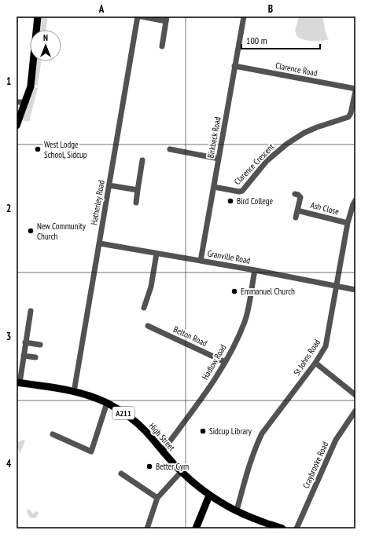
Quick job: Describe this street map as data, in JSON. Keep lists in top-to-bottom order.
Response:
{
  "streets": {
    "main road": ["A211", "High Street"],
    "street": [
      "Clarence Road",
      "Birkbeck Road",
      "Clarence Crescent",
      "Hatherley Road",
      "Ash Close",
      "Granville Road",
      "Belton Road",
      "St Johns Road",
      "Hadlow Road",
      "Craybrooke Road"
    ]
  },
  "crossings": [
    ["Clarence Road", "Birkbeck Road"],
    ["Birkbeck Road", "Clarence Crescent"],
    ["Birkbeck Road", "Granville Road"],
    ["Hatherley Road", "Granville Road"],
    ["Hatherley Road", "High Street"],
    ["Ash Close", "St Johns Road"],
    ["Granville Road", "St Johns Road"],
    ["Granville Road", "Hadlow Road"],
    ["Belton Road", "Hadlow Road"],
    ["St Johns Road", "High Street"],
    ["Hadlow Road", "High Street"]
  ],
  "places": [
    "West Lodge School, Sidcup",
    "Bird College",
    "New Community Church",
    "Emmanuel Church",
    "Sidcup Library",
    "Better Gym"
  ],
  "scale_bar": "100 m",
  "north": "top",
  "grid": {
    "columns": ["A", "B"],
    "rows": [
      "1",
      "2",
      "3",
      "4"
    ]
  }
}
